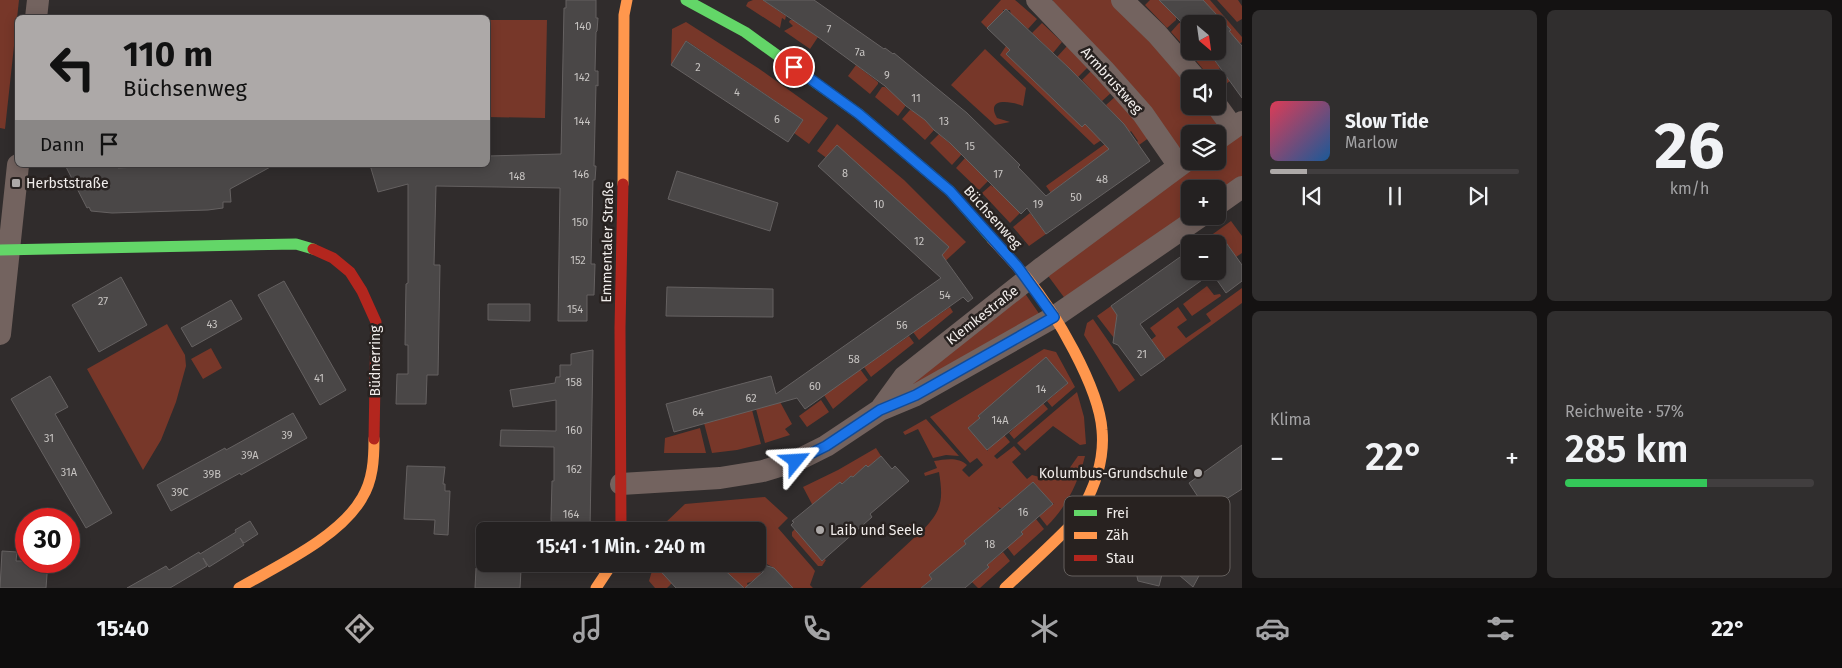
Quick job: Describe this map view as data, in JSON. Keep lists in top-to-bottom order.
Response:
{
  "streets": {
    "street": [
      "Armbrustweg",
      "Büchsenweg",
      "Emmentaler Straße",
      "Klemkestraße",
      "Büdnerring"
    ]
  },
  "crossings": [
    ["Büchsenweg", "Klemkestraße"],
    ["Emmentaler Straße", "Klemkestraße"]
  ],
  "places": {
    "transit": ["Herbststraße"],
    "other": ["Kolumbus-Grundschule", "Laib und Seele"]
  },
  "house_numbers": [
    "140",
    "7",
    "7a",
    "2",
    "9",
    "142",
    "4",
    "11",
    "6",
    "144",
    "13",
    "15",
    "8",
    "146",
    "17",
    "148",
    "48",
    "50",
    "10",
    "19",
    "150",
    "12",
    "152",
    "54",
    "27",
    "154",
    "43",
    "56",
    "21",
    "58",
    "41",
    "158",
    "60",
    "14",
    "62",
    "64",
    "14A",
    "160",
    "39",
    "31",
    "39A",
    "162",
    "31A",
    "39B",
    "39C",
    "16",
    "164",
    "18"
  ],
  "legend": ["Frei", "Zäh", "Stau"],
  "north": "bottom right",
  "page": {
    "tile": [
      ["26", "km/h"],
      "Klima",
      ["Reichweite · 57%", "285 km"]
    ],
    "map_buttons": ["+", "−"],
    "turn": ["110 m", "Büchsenweg"],
    "song": ["Slow Tide", "Marlow"],
    "then": "Dann",
    "heat": ["−", "22°", "+"],
    "limit": "30",
    "trip": "15:41 · 1 Min. · 240 m",
    "tabs": ["15:40", "22°"]
  }
}
